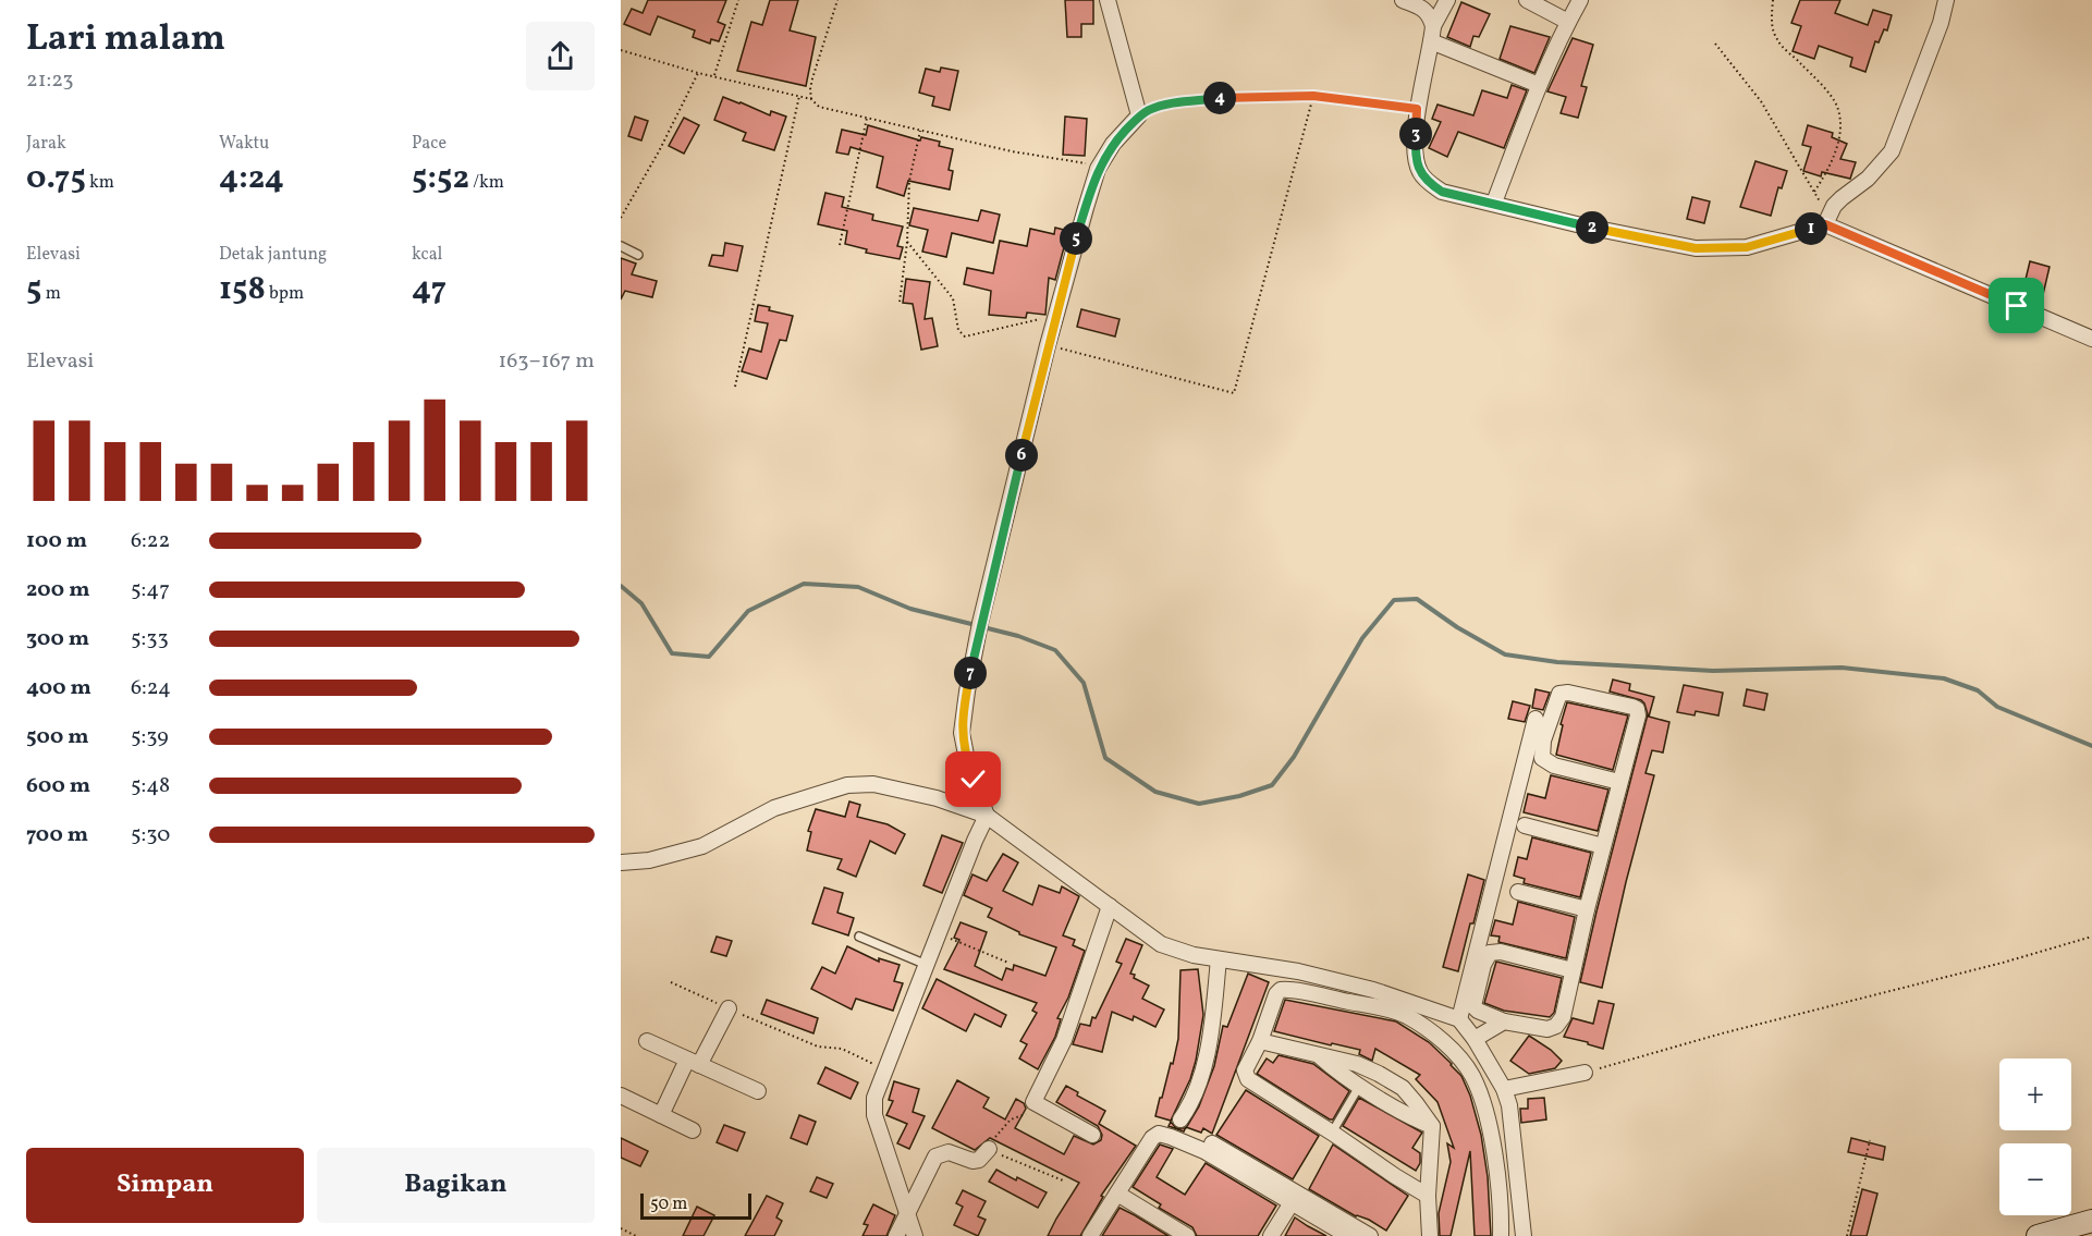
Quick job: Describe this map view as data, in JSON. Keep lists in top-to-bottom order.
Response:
{
  "scale_bar": "50 m",
  "page": {
    "heading": ["Lari malam", "21:23"],
    "pins": [
      "4",
      "3",
      "2",
      "1",
      "5",
      "6",
      "7"
    ],
    "stats": [
      ["Jarak", "0.75 km"],
      ["Waktu", "4:24"],
      ["Pace", "5:52 /km"],
      ["Elevasi", "5 m"],
      ["Detak jantung", "158 bpm"],
      ["kcal", "47"]
    ],
    "chart": ["Elevasi", "163–167 m"],
    "list": [
      {
        "name": "100 m",
        "note": "6:22"
      },
      {
        "name": "200 m",
        "note": "5:47"
      },
      {
        "name": "300 m",
        "note": "5:33"
      },
      {
        "name": "400 m",
        "note": "6:24"
      },
      {
        "name": "500 m",
        "note": "5:39"
      },
      {
        "name": "600 m",
        "note": "5:48"
      },
      {
        "name": "700 m",
        "note": "5:30"
      }
    ],
    "map_buttons": ["+", "−"],
    "buttons": ["Simpan", "Bagikan"],
    "scale": "50 m"
  }
}
